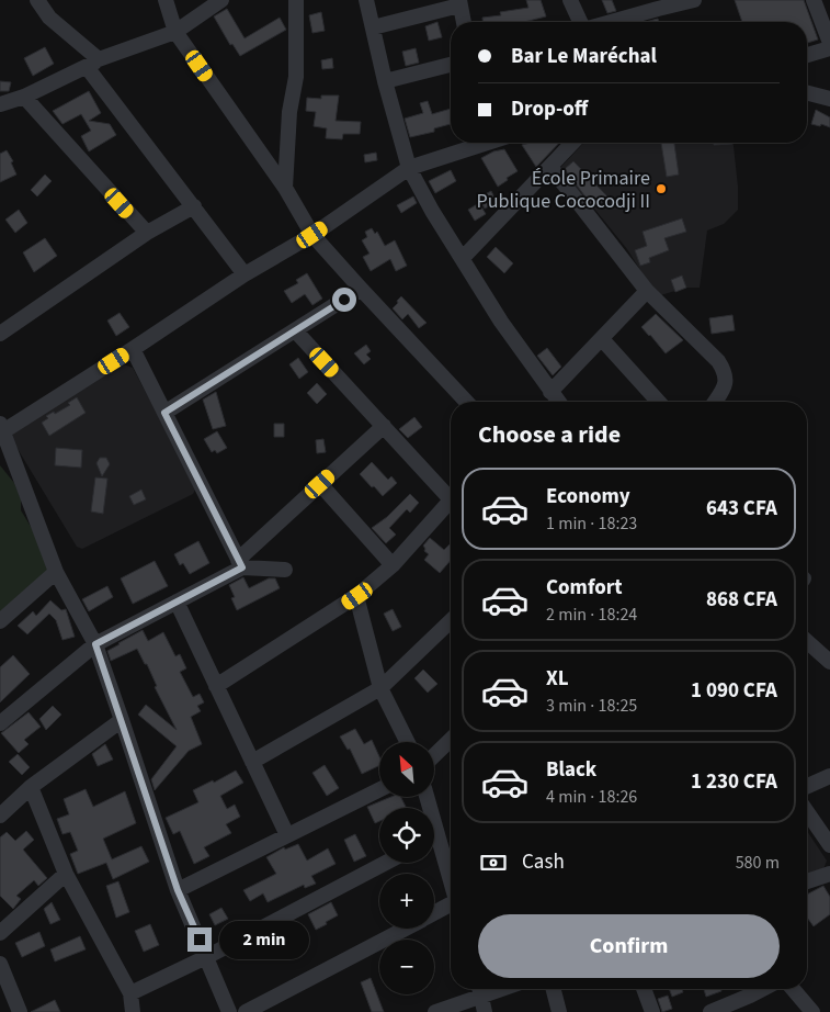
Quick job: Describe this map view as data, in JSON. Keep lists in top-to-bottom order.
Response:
{
  "places": ["École Primaire Publique Cococodji II"],
  "north": "top left",
  "page": {
    "banner": ["Bar Le Maréchal", "Drop-off"],
    "heading": "Choose a ride",
    "list": [
      {
        "name": "Economy",
        "note": "1 min · 18:23",
        "value": "643 CFA"
      },
      {
        "name": "Comfort",
        "note": "2 min · 18:24",
        "value": "868 CFA"
      },
      {
        "name": "XL",
        "note": "3 min · 18:25",
        "value": "1 090 CFA"
      },
      {
        "name": "Black",
        "note": "4 min · 18:26",
        "value": "1 230 CFA"
      }
    ],
    "map_buttons": ["+", "−"],
    "pay": ["Cash", "580 m"],
    "buttons": "Confirm",
    "bubble": "2 min"
  }
}
